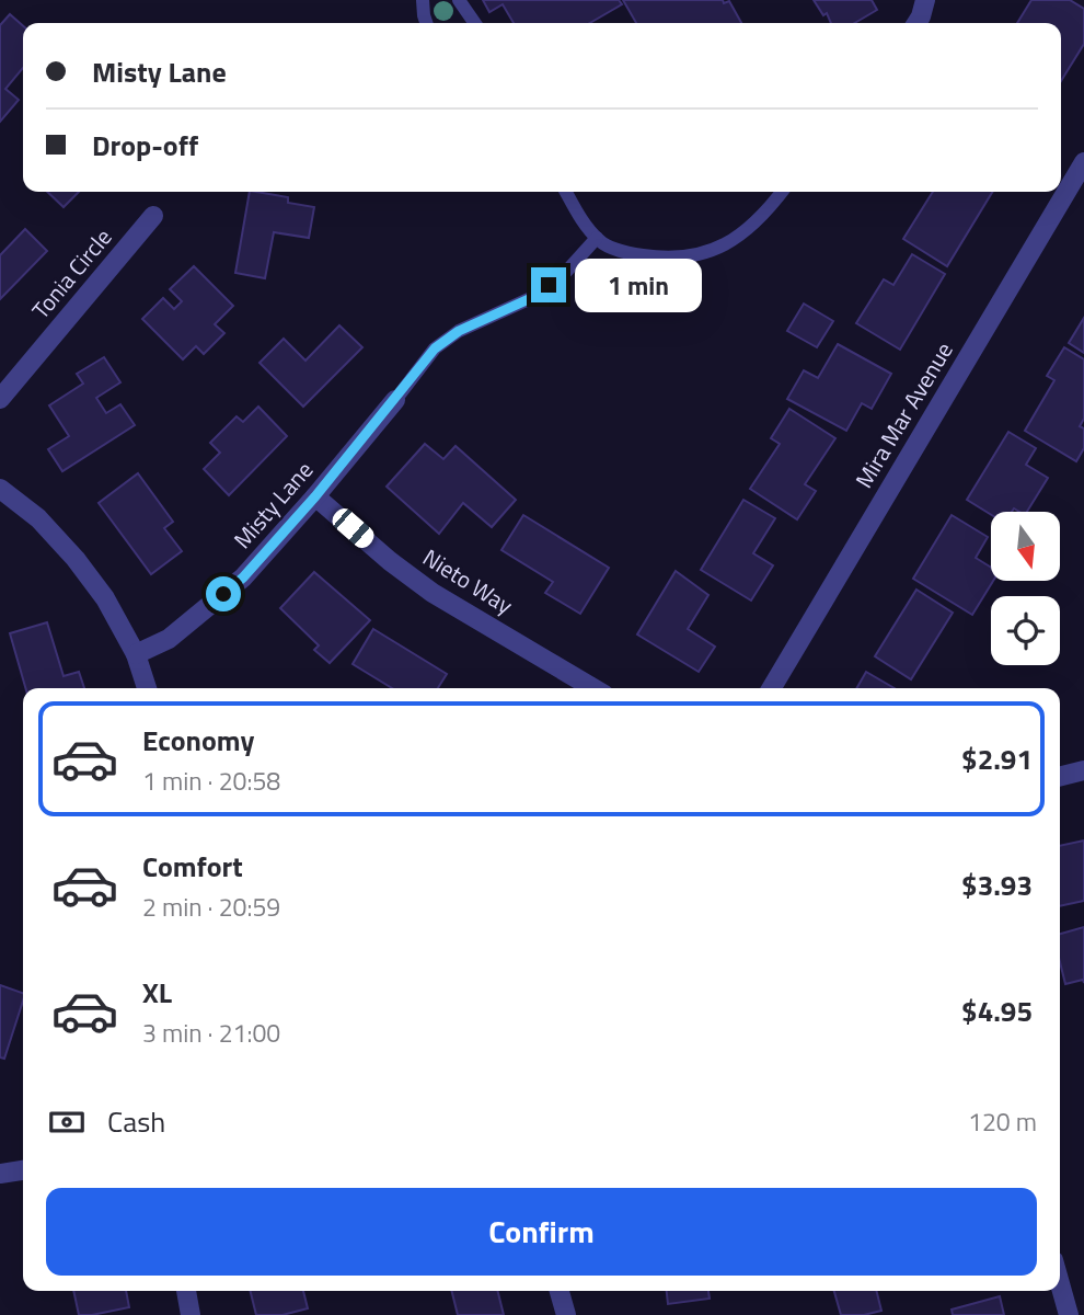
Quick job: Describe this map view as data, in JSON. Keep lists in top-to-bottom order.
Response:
{
  "streets": {
    "street": [
      "Tonia Circle",
      "Mira Mar Avenue",
      "Misty Lane",
      "Nieto Way"
    ]
  },
  "crossings": [
    ["Misty Lane", "Nieto Way"]
  ],
  "north": "bottom",
  "page": {
    "banner": ["Misty Lane", "Drop-off"],
    "bubble": "1 min",
    "list": [
      {
        "name": "Economy",
        "note": "1 min · 20:58",
        "value": "$2.91"
      },
      {
        "name": "Comfort",
        "note": "2 min · 20:59",
        "value": "$3.93"
      },
      {
        "name": "XL",
        "note": "3 min · 21:00",
        "value": "$4.95"
      }
    ],
    "pay": ["Cash", "120 m"],
    "buttons": "Confirm"
  }
}
